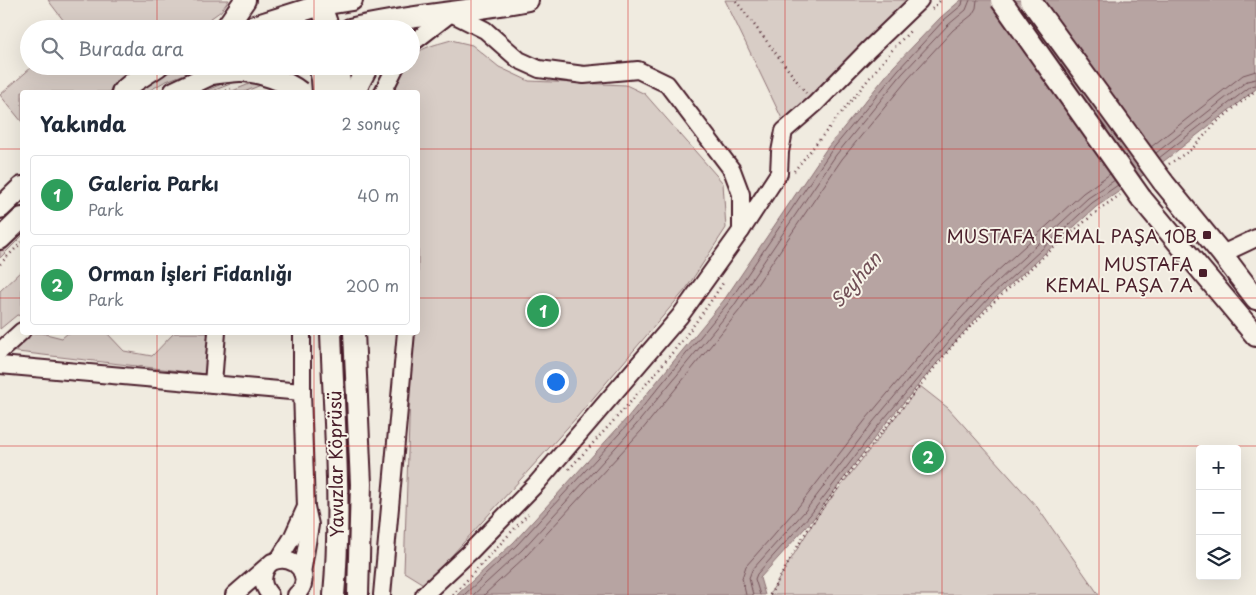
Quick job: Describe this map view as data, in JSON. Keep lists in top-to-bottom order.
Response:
{
  "streets": {
    "main road": ["Yavuzlar Köprüsü"]
  },
  "water": ["Seyhan"],
  "places": {
    "transit": ["MUSTAFA KEMAL PAŞA 10B", "MUSTAFA KEMAL PAŞA 7A"]
  },
  "page": {
    "search": "Burada ara",
    "heading": ["Yakında", "2 sonuç"],
    "list": [
      {
        "mark": "1",
        "name": "Galeria Parkı",
        "note": "Park",
        "value": "40 m"
      },
      {
        "mark": "2",
        "name": "Orman İşleri Fidanlığı",
        "note": "Park",
        "value": "200 m"
      }
    ],
    "pins": ["1", "2"],
    "map_buttons": ["+", "−"]
  }
}
